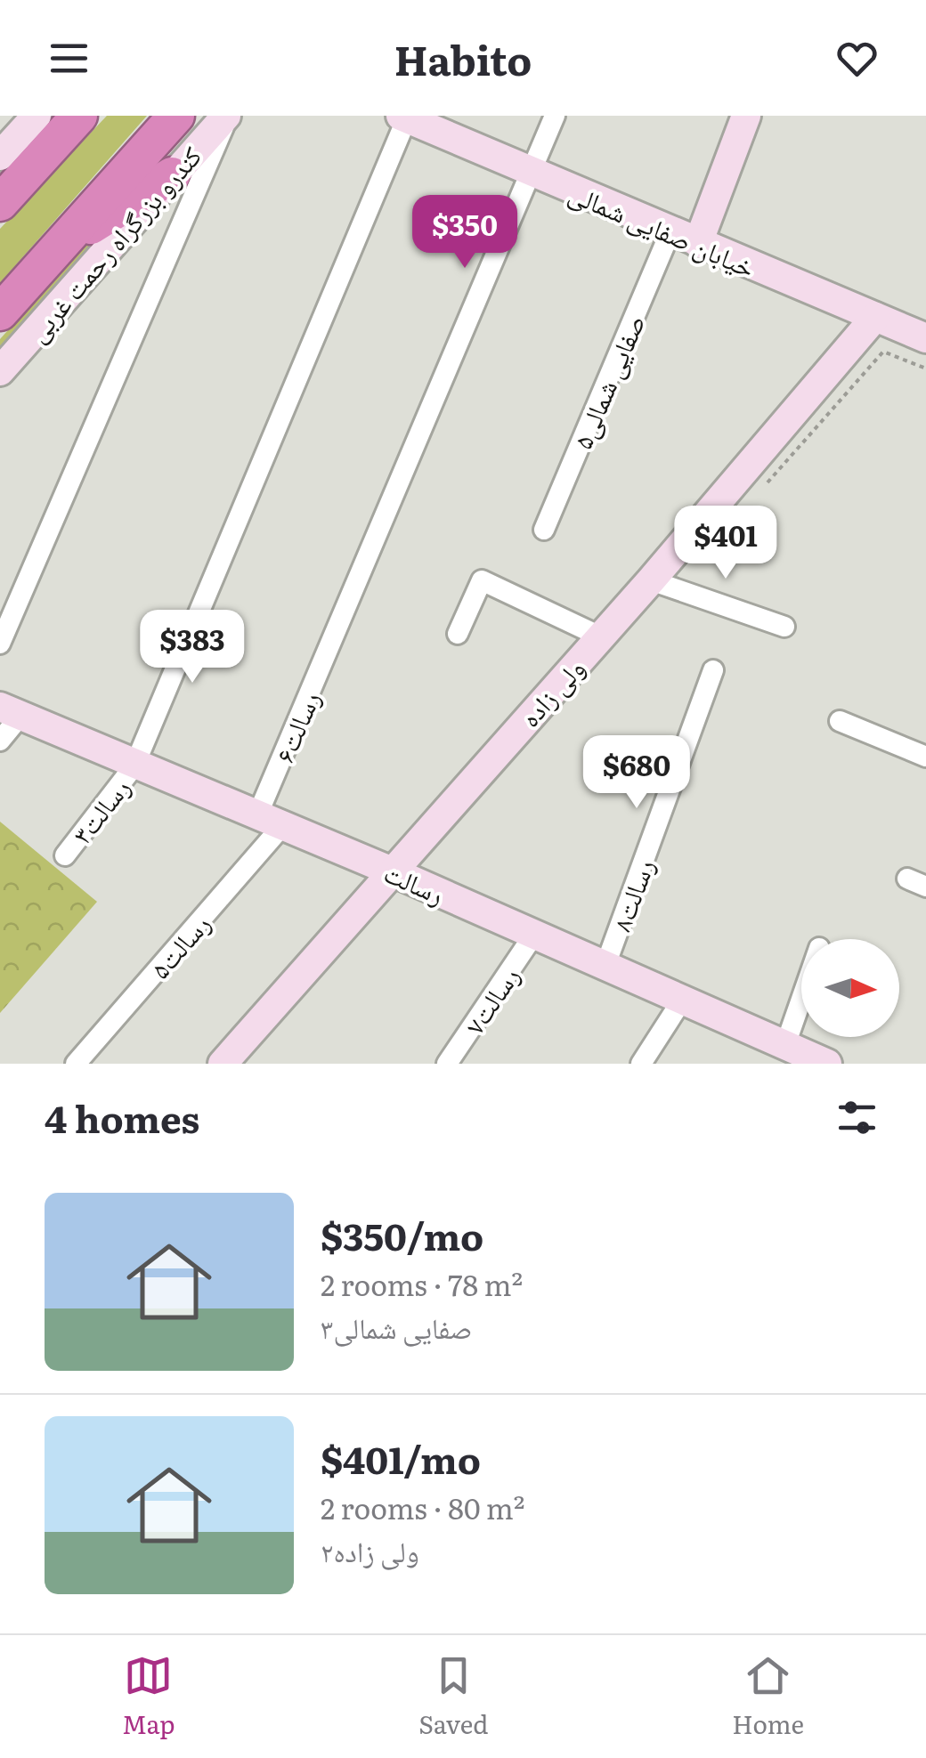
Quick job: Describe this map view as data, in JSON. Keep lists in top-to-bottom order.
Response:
{
  "streets": {
    "street": [
      "خیابان صفایی شمالی",
      "کندرو بزرگراه رحمت غربی",
      "صفایی شمالی۵",
      "ولی زاده",
      "رسالت۶",
      "رسالت۳",
      "رسالت",
      "رسالت۸",
      "رسالت۵",
      "رسالت۷"
    ]
  },
  "crossings": [
    ["خیابان صفایی شمالی", "صفایی شمالی۵"],
    ["خیابان صفایی شمالی", "ولی زاده"],
    ["خیابان صفایی شمالی", "رسالت۶"],
    ["خیابان صفایی شمالی", "رسالت۳"],
    ["ولی زاده", "رسالت"],
    ["رسالت۶", "رسالت"],
    ["رسالت۶", "رسالت۵"],
    ["رسالت۳", "رسالت"],
    ["رسالت", "رسالت۸"],
    ["رسالت", "رسالت۵"],
    ["رسالت", "رسالت۷"]
  ],
  "north": "right",
  "page": {
    "header": "Habito",
    "price": [
      "$350",
      "$401",
      "$383",
      "$680"
    ],
    "heading": "4 homes",
    "list": [
      {
        "name": "$350/mo",
        "note": "2 rooms · 78 m² · صفایی شمالی۳"
      },
      {
        "name": "$401/mo",
        "note": "2 rooms · 80 m² · ولی زاده۲"
      }
    ],
    "tabs": ["Map", "Saved", "Home"]
  }
}
